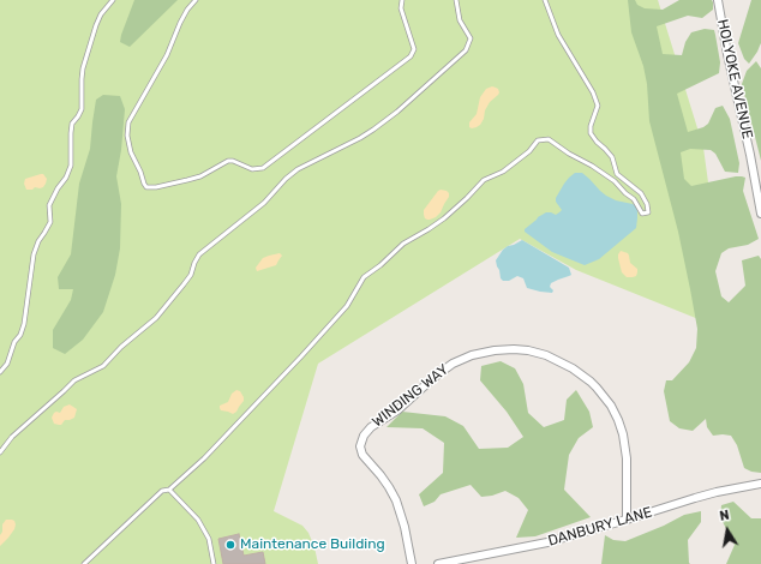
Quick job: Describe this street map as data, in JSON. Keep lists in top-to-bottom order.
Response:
{
  "streets": {
    "street": ["HOLYOKE AVENUE", "WINDING WAY", "DANBURY LANE"]
  },
  "crossings": [
    ["WINDING WAY", "DANBURY LANE"]
  ],
  "places": ["Maintenance Building"],
  "north": "top"
}
